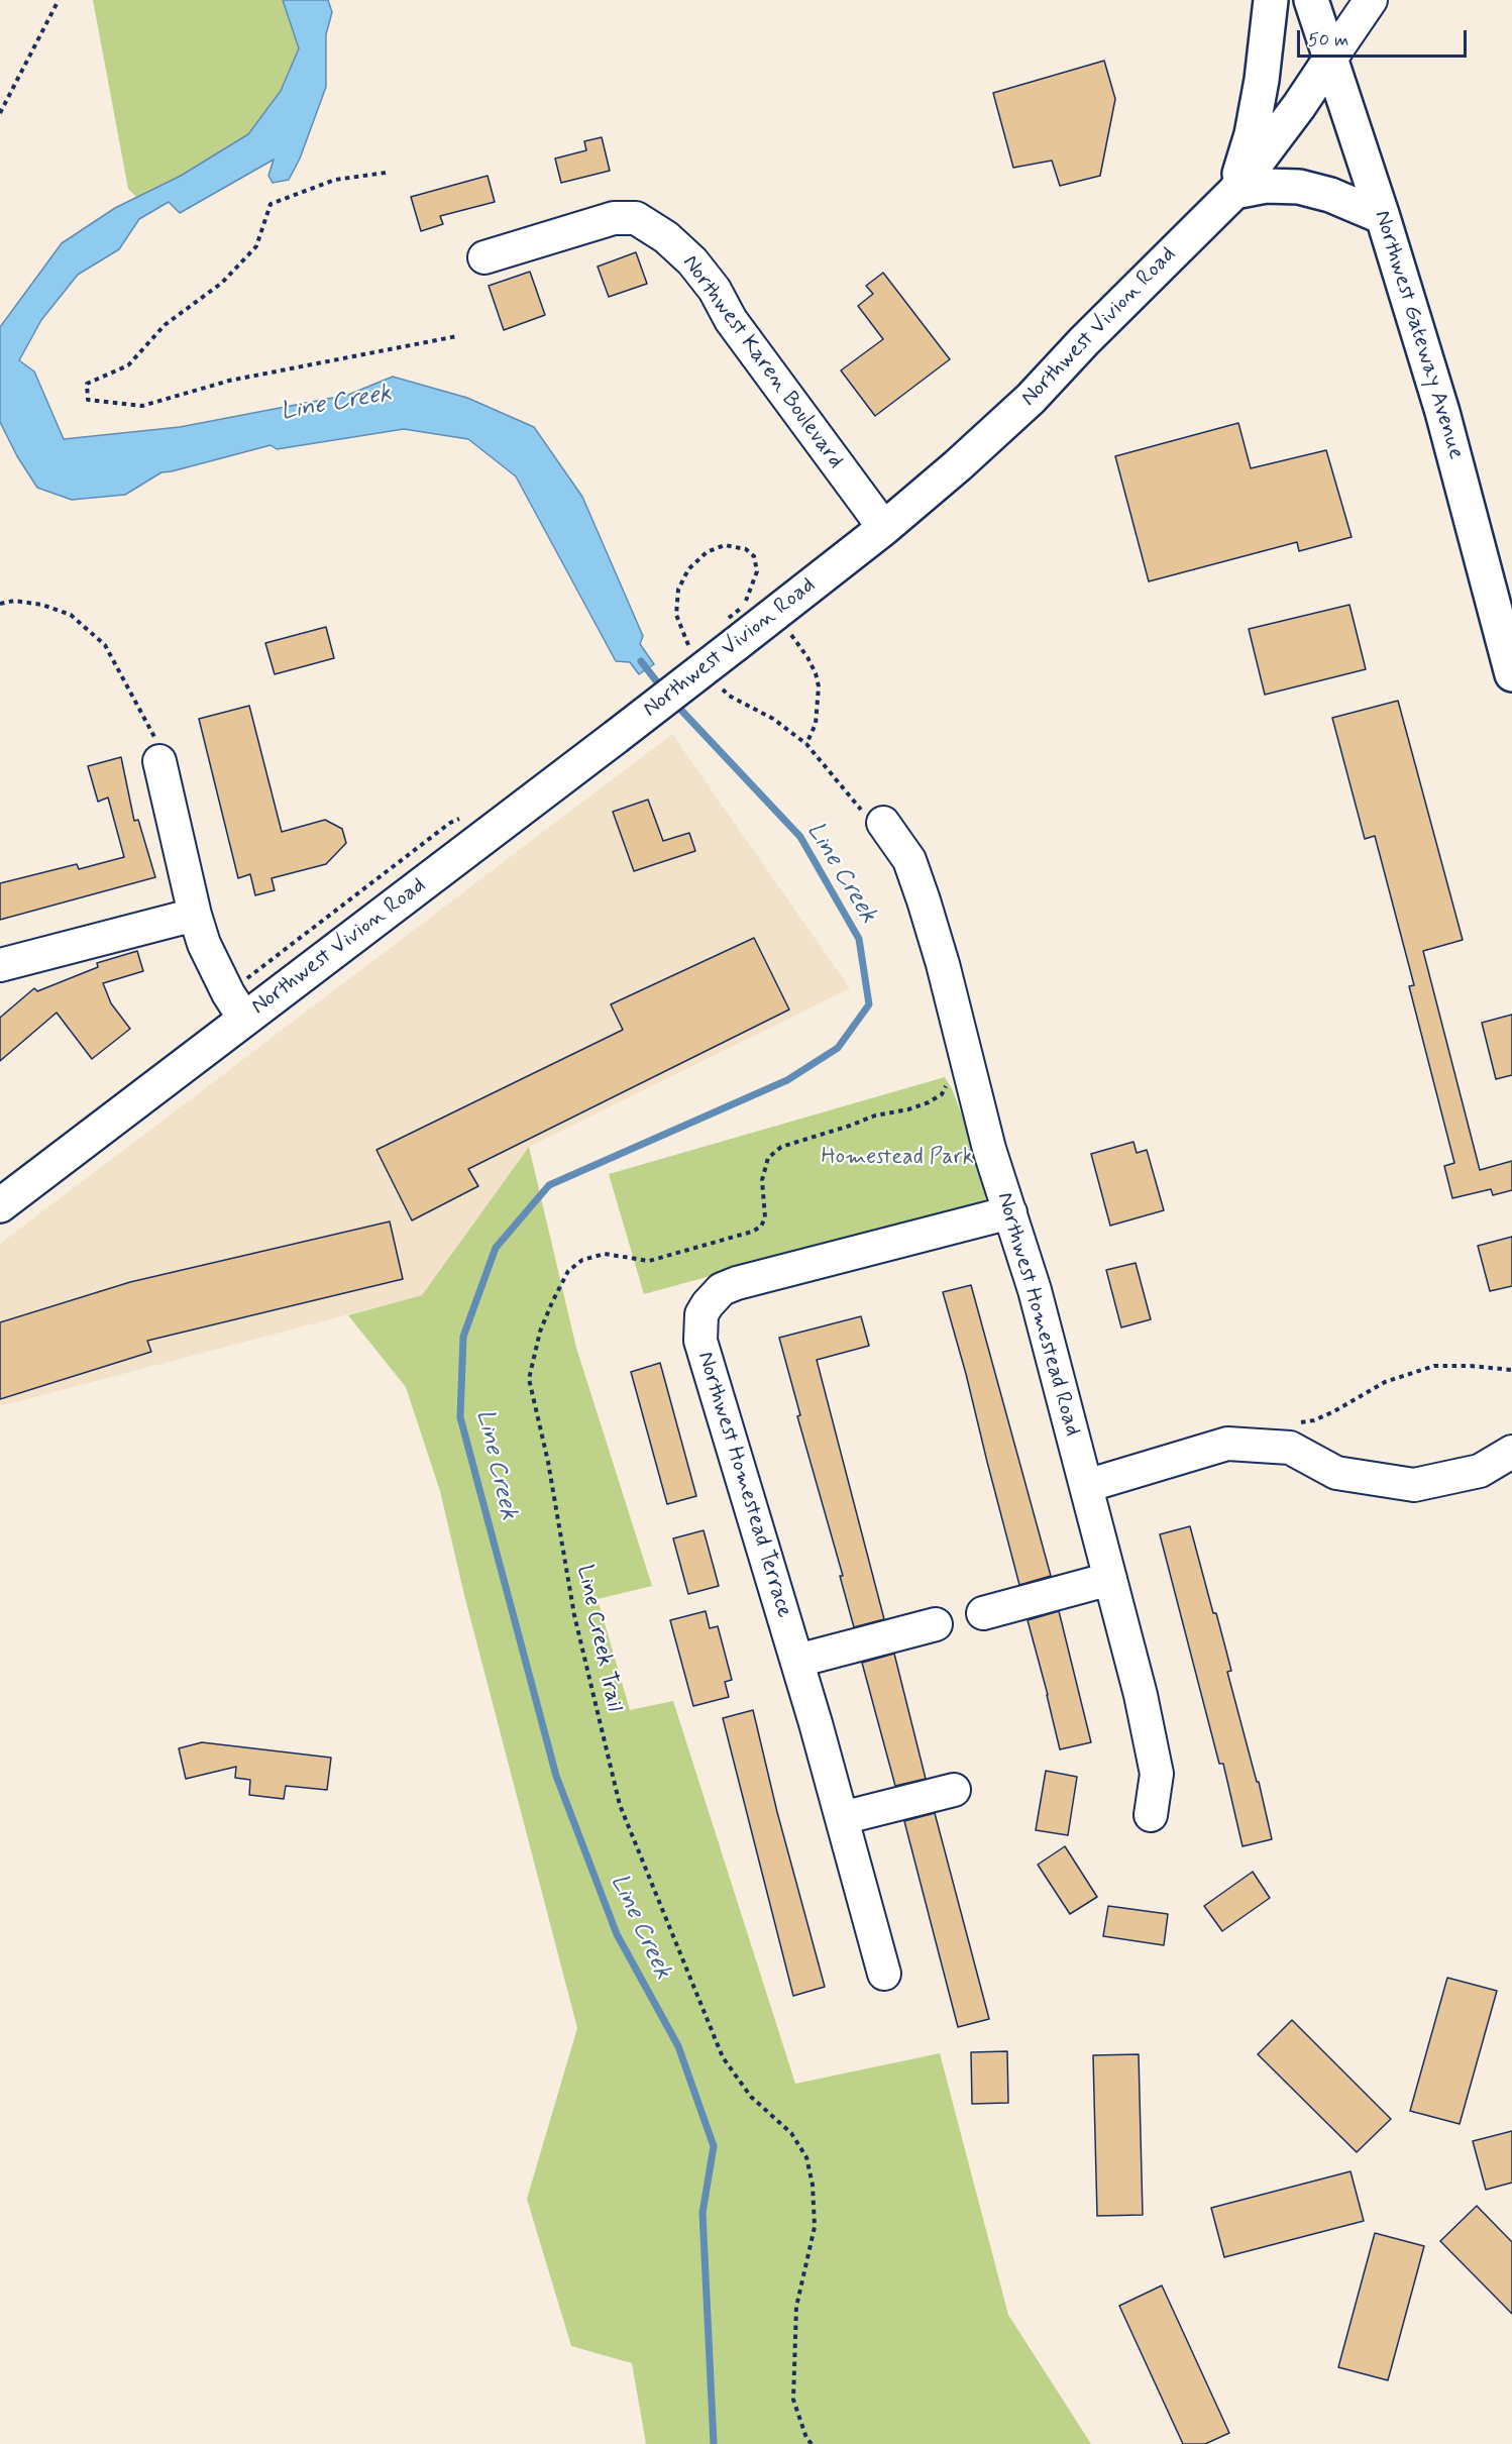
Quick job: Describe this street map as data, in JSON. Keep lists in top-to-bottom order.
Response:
{
  "streets": {
    "main road": ["Northwest Vivion Road", "Northwest Gateway Avenue"],
    "street": ["Northwest Karen Boulevard", "Northwest Homestead Road", "Northwest Homestead Terrace"],
    "path": ["Line Creek Trail"]
  },
  "crossings": [
    ["Northwest Vivion Road", "Northwest Gateway Avenue"],
    ["Northwest Vivion Road", "Northwest Karen Boulevard"],
    ["Northwest Homestead Road", "Northwest Homestead Terrace"]
  ],
  "water": ["Line Creek"],
  "parks": ["Homestead Park"],
  "scale_bar": "50 m"
}
